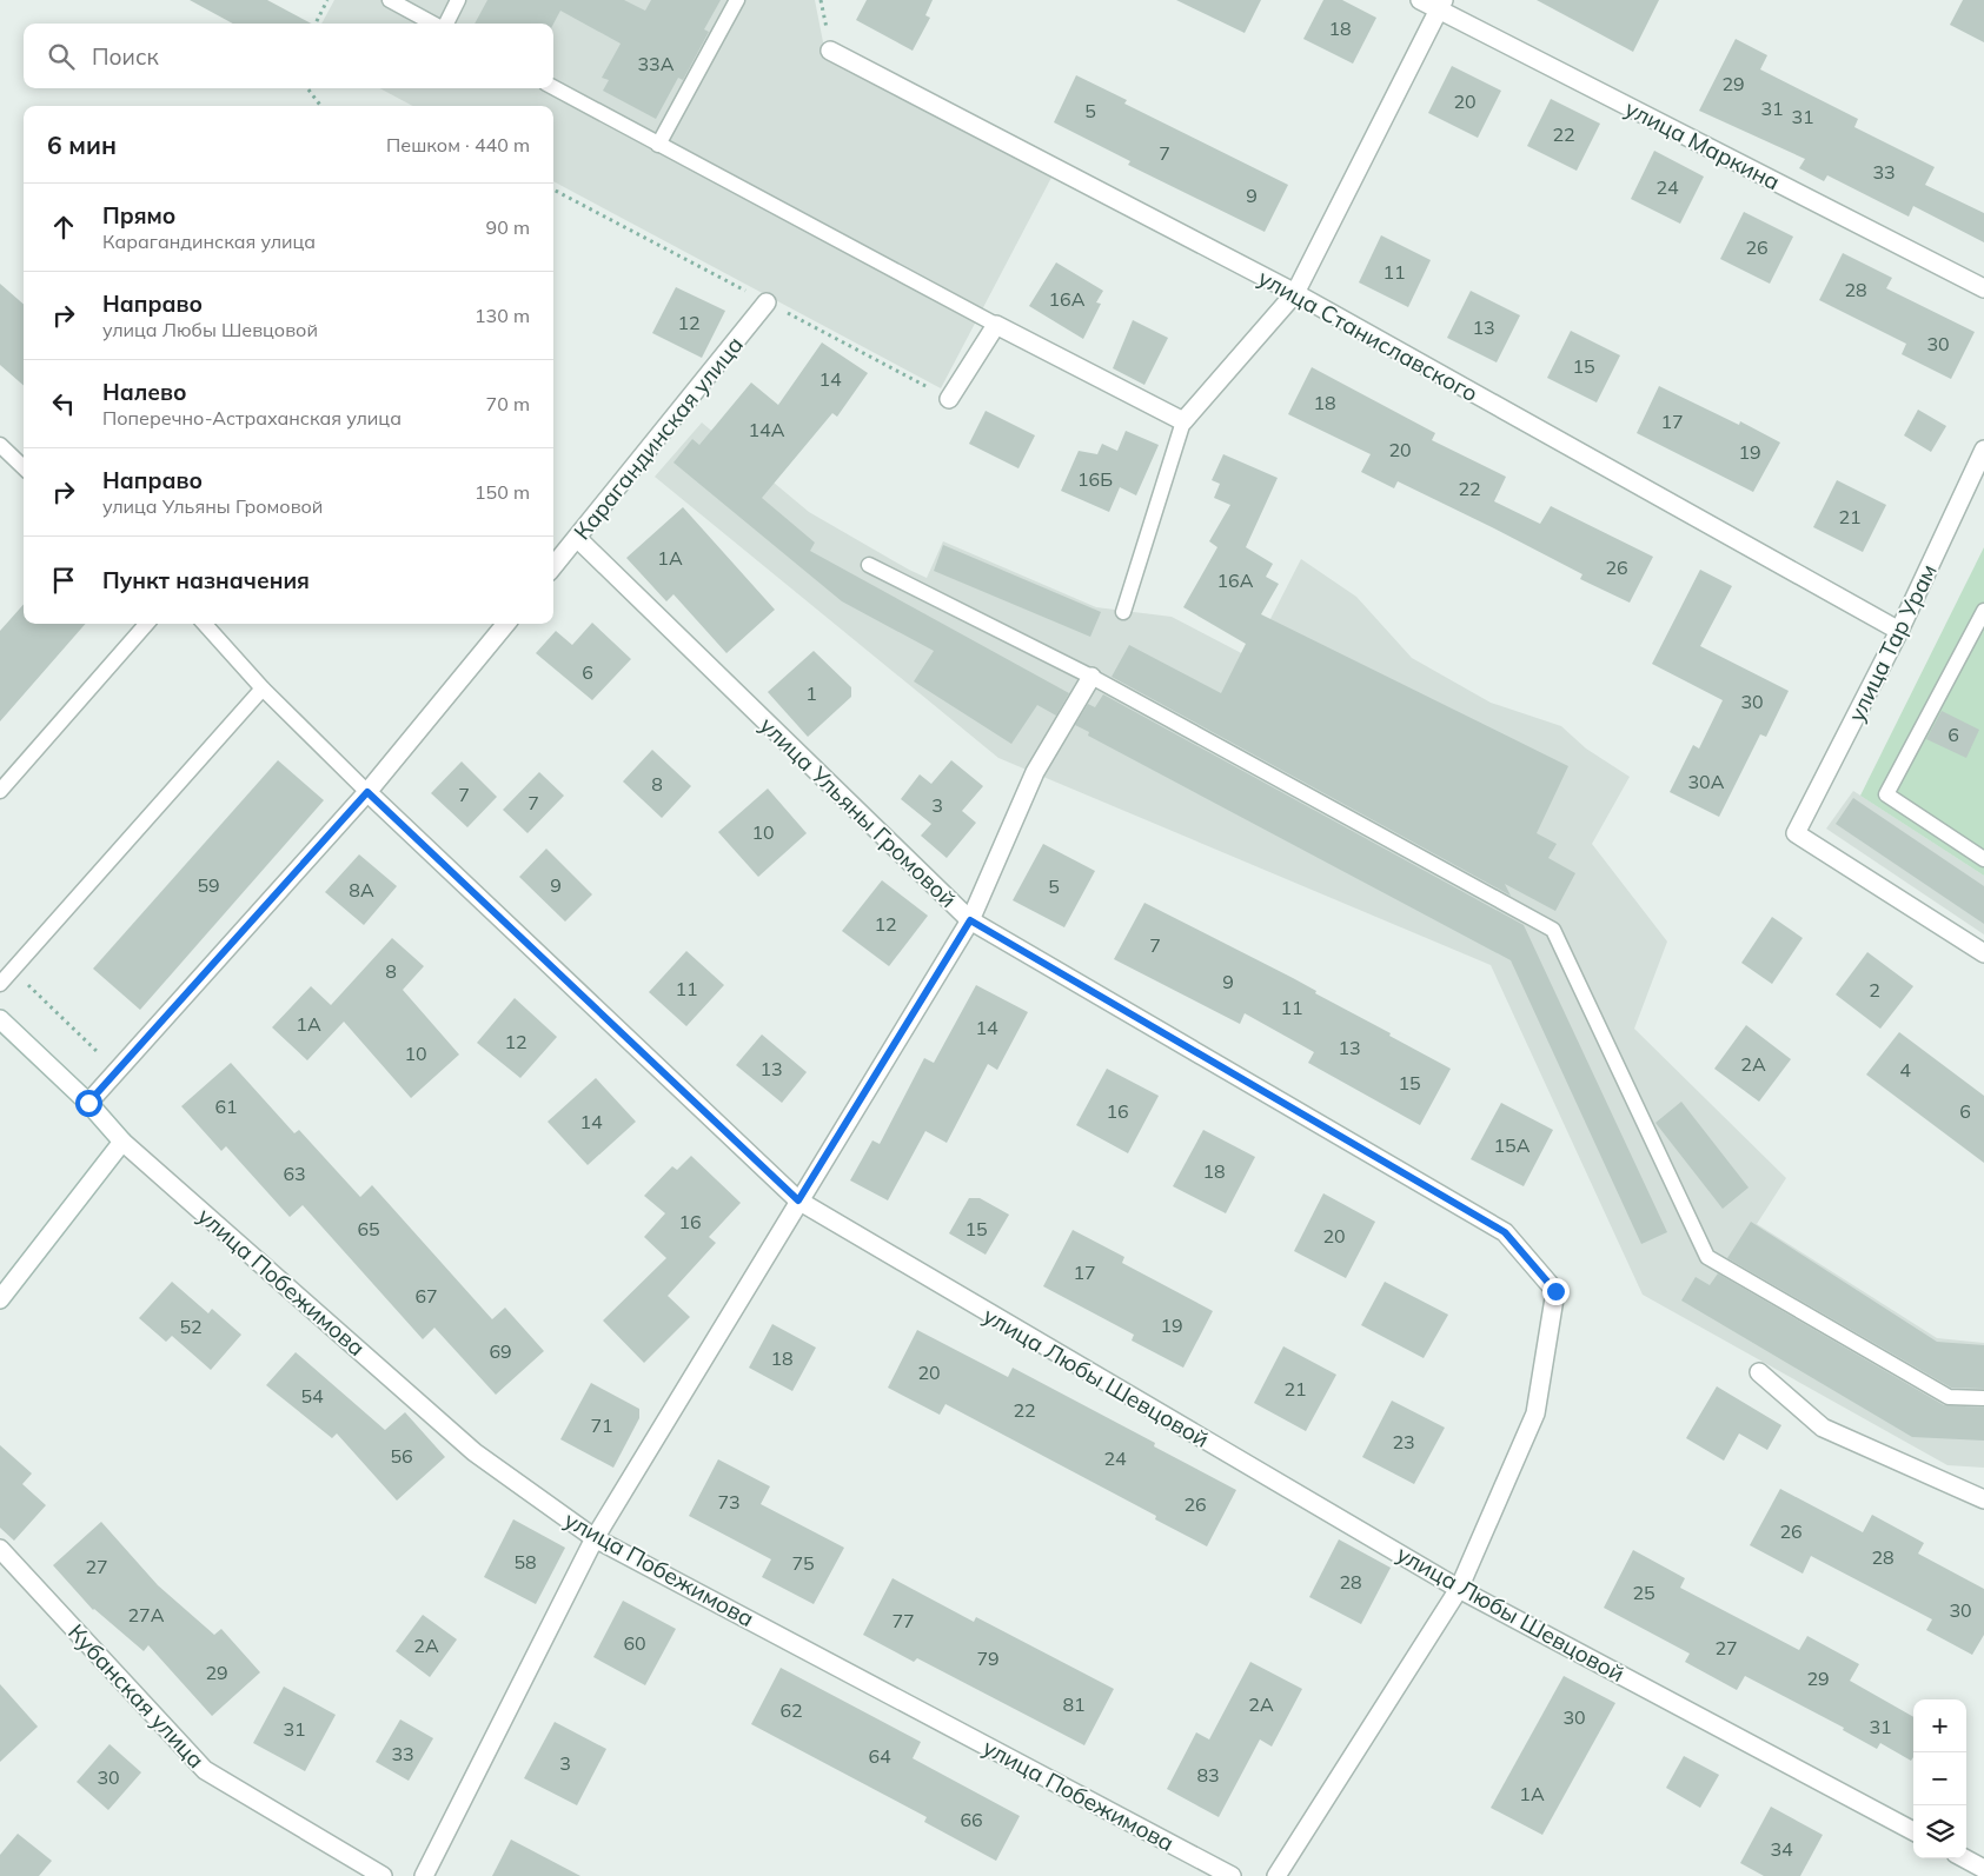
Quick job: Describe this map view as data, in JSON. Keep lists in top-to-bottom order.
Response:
{
  "streets": {
    "street": [
      "улица Маркина",
      "улица Станиславского",
      "Карагандинская улица",
      "улица Тар Урам",
      "улица Ульяны Громовой",
      "улица Побежимова",
      "улица Любы Шевцовой",
      "Кубанская улица"
    ]
  },
  "crossings": [
    ["улица Станиславского", "улица Тар Урам"],
    ["Карагандинская улица", "улица Ульяны Громовой"],
    ["улица Ульяны Громовой", "улица Любы Шевцовой"]
  ],
  "house_numbers": [
    "18",
    "33А",
    "29",
    "20",
    "31",
    "5",
    "31",
    "22",
    "7",
    "33",
    "24",
    "9",
    "26",
    "11",
    "28",
    "16А",
    "12",
    "13",
    "30",
    "15",
    "14",
    "18",
    "17",
    "14А",
    "20",
    "19",
    "16Б",
    "22",
    "21",
    "1А",
    "26",
    "16А",
    "6",
    "1",
    "30",
    "6",
    "30А",
    "8",
    "7",
    "7",
    "3",
    "10",
    "59",
    "9",
    "5",
    "8А",
    "12",
    "7",
    "8",
    "9",
    "11",
    "2",
    "11",
    "1А",
    "14",
    "12",
    "13",
    "10",
    "2А",
    "13",
    "4",
    "15",
    "61",
    "16",
    "6",
    "14",
    "15А",
    "18",
    "63",
    "16",
    "65",
    "15",
    "20",
    "17",
    "67",
    "19",
    "52",
    "69",
    "18",
    "20",
    "21",
    "54",
    "22",
    "71",
    "23",
    "56",
    "24",
    "73",
    "26",
    "26",
    "28",
    "58",
    "75",
    "27",
    "28",
    "25",
    "30",
    "27А",
    "77",
    "60",
    "2А",
    "27",
    "79",
    "29",
    "29",
    "81",
    "2А",
    "62",
    "30",
    "31",
    "31",
    "33",
    "64",
    "3",
    "83",
    "30",
    "1А",
    "66",
    "34"
  ],
  "page": {
    "search": "Поиск",
    "heading": ["6 мин", "Пешком · 440 m"],
    "list": [
      ["Прямо", "Карагандинская улица", "90 m"],
      ["Направо", "улица Любы Шевцовой", "130 m"],
      ["Налево", "Поперечно-Астраханская улица", "70 m"],
      ["Направо", "улица Ульяны Громовой", "150 m"],
      "Пункт назначения"
    ],
    "map_buttons": ["+", "−"]
  }
}
